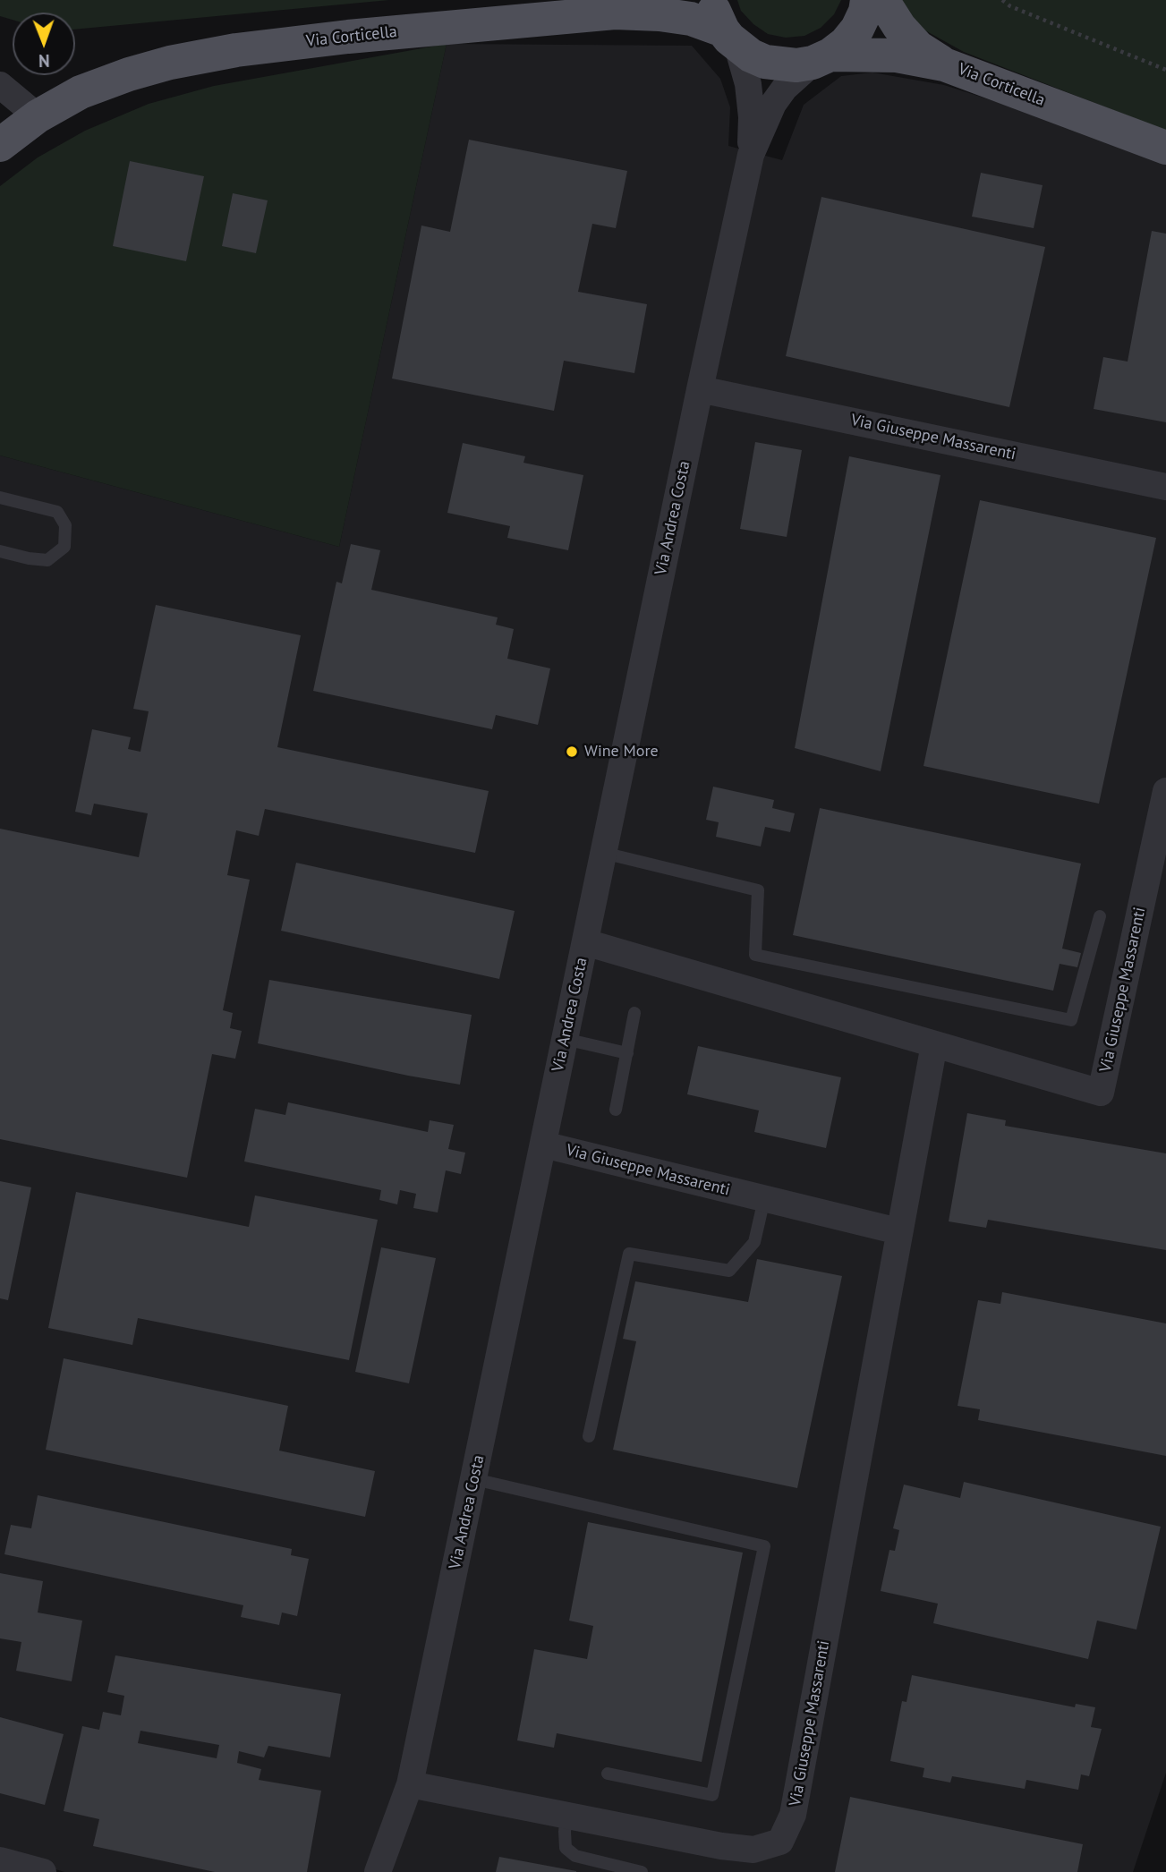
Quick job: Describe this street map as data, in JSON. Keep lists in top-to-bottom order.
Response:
{
  "streets": {
    "main road": ["Via Corticella"],
    "street": ["Via Giuseppe Massarenti", "Via Andrea Costa"]
  },
  "crossings": [
    ["Via Corticella", "Via Andrea Costa"],
    ["Via Giuseppe Massarenti", "Via Andrea Costa"]
  ],
  "places": ["Wine More"],
  "north": "bottom"
}
